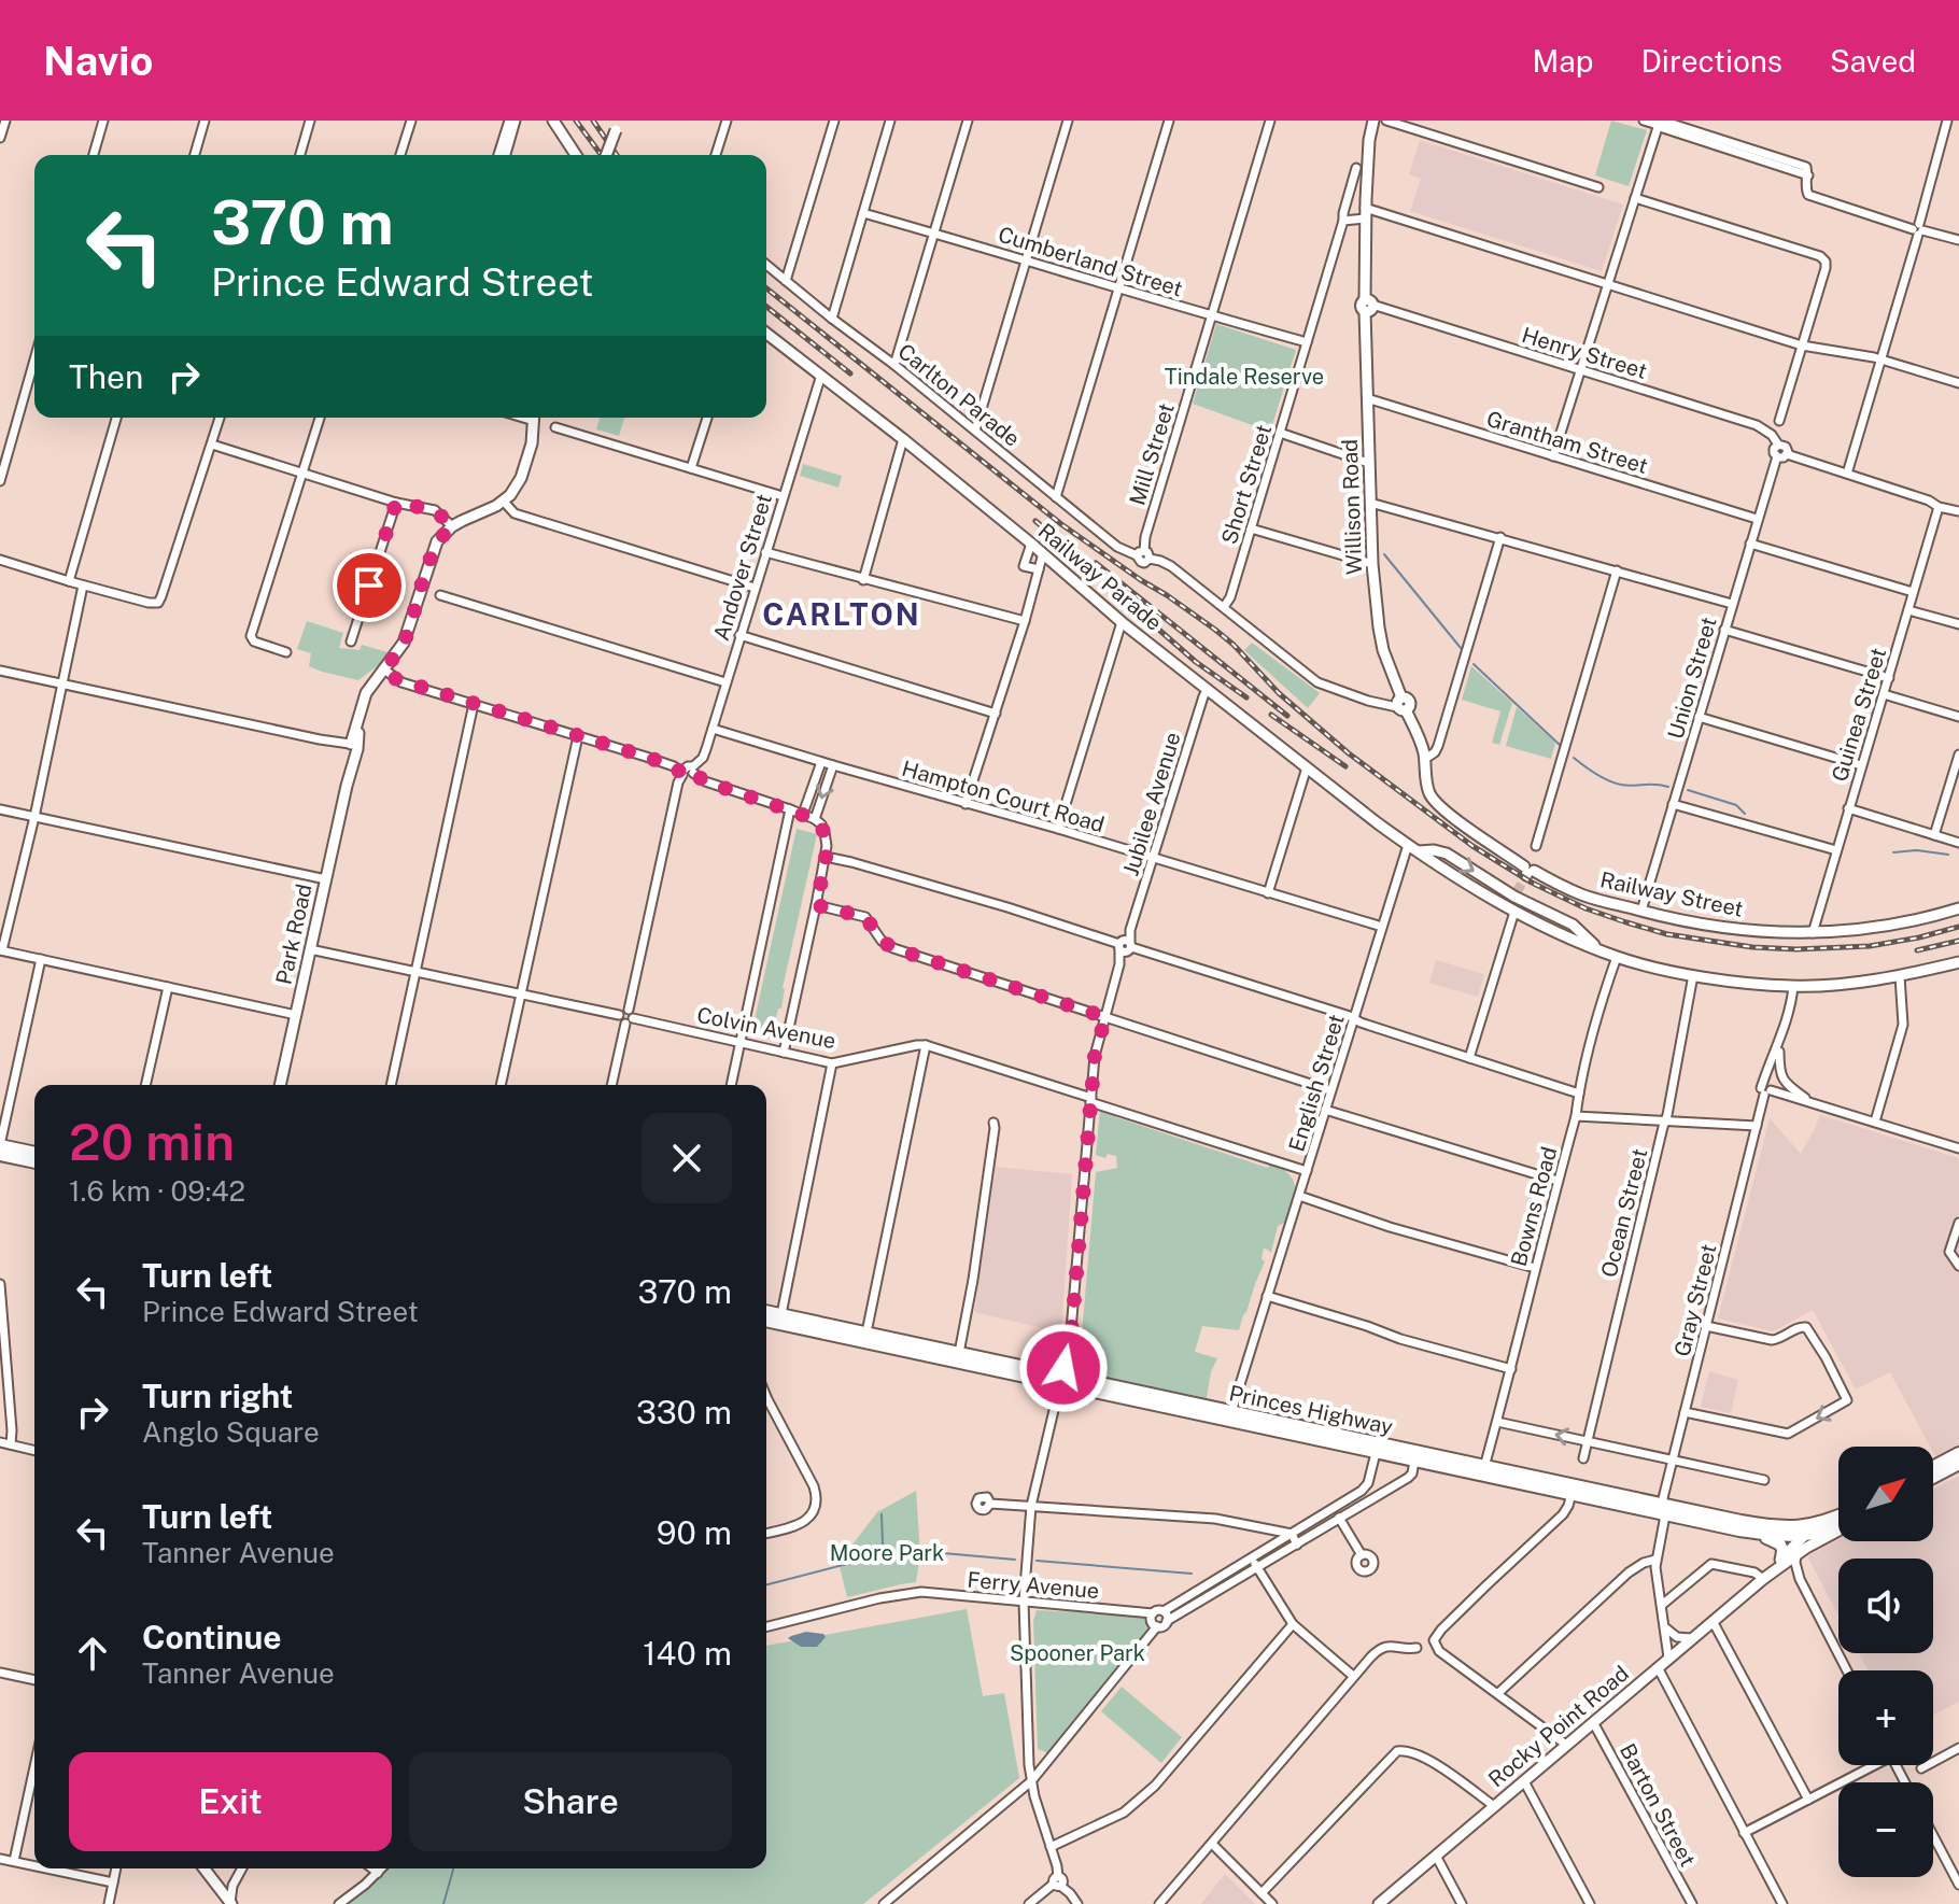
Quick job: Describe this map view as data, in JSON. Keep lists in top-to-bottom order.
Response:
{
  "streets": {
    "highway": ["Princes Highway"],
    "main road": [
      "Willison Road",
      "Railway Parade",
      "Railway Street",
      "Park Road",
      "Rocky Point Road"
    ],
    "street": [
      "Cumberland Street",
      "Henry Street",
      "Carlton Parade",
      "Grantham Street",
      "Mill Street",
      "Short Street",
      "Andover Street",
      "Union Street",
      "Guinea Street",
      "Hampton Court Road",
      "Jubilee Avenue",
      "Colvin Avenue",
      "English Street",
      "Bowns Road",
      "Ocean Street",
      "Gray Street",
      "Ferry Avenue",
      "Barton Street"
    ]
  },
  "crossings": [
    ["Cumberland Street", "Mill Street"],
    ["Cumberland Street", "Short Street"],
    ["Henry Street", "Willison Road"],
    ["Henry Street", "Union Street"],
    ["Carlton Parade", "Mill Street"],
    ["Carlton Parade", "Short Street"],
    ["Carlton Parade", "Willison Road"],
    ["Carlton Parade", "Railway Street"],
    ["Grantham Street", "Willison Road"],
    ["Grantham Street", "Union Street"],
    ["Willison Road", "Railway Street"],
    ["Andover Street", "Railway Parade"],
    ["Andover Street", "Hampton Court Road"],
    ["Railway Parade", "Jubilee Avenue"],
    ["Railway Parade", "English Street"],
    ["Railway Parade", "Bowns Road"],
    ["Railway Parade", "Ocean Street"],
    ["Railway Parade", "Gray Street"],
    ["Union Street", "Railway Street"],
    ["Guinea Street", "Railway Street"],
    ["Hampton Court Road", "Jubilee Avenue"],
    ["Hampton Court Road", "English Street"],
    ["Colvin Avenue", "English Street"],
    ["English Street", "Princes Highway"],
    ["Bowns Road", "Princes Highway"],
    ["Gray Street", "Princes Highway"],
    ["Gray Street", "Rocky Point Road"],
    ["Princes Highway", "Rocky Point Road"],
    ["Rocky Point Road", "Barton Street"]
  ],
  "districts": ["CARLTON"],
  "parks": ["Tindale Reserve", "Moore Park", "Spooner Park"],
  "north": "top right",
  "page": {
    "header": "Navio",
    "nav": ["Map", "Directions", "Saved"],
    "turn": ["370 m", "Prince Edward Street"],
    "then": "Then",
    "heading": ["20 min", "1.6 km · 09:42"],
    "list": [
      {
        "name": "Turn left",
        "note": "Prince Edward Street",
        "value": "370 m"
      },
      {
        "name": "Turn right",
        "note": "Anglo Square",
        "value": "330 m"
      },
      {
        "name": "Turn left",
        "note": "Tanner Avenue",
        "value": "90 m"
      },
      {
        "name": "Continue",
        "note": "Tanner Avenue",
        "value": "140 m"
      }
    ],
    "map_buttons": ["+", "−"],
    "buttons": ["Exit", "Share"]
  }
}
